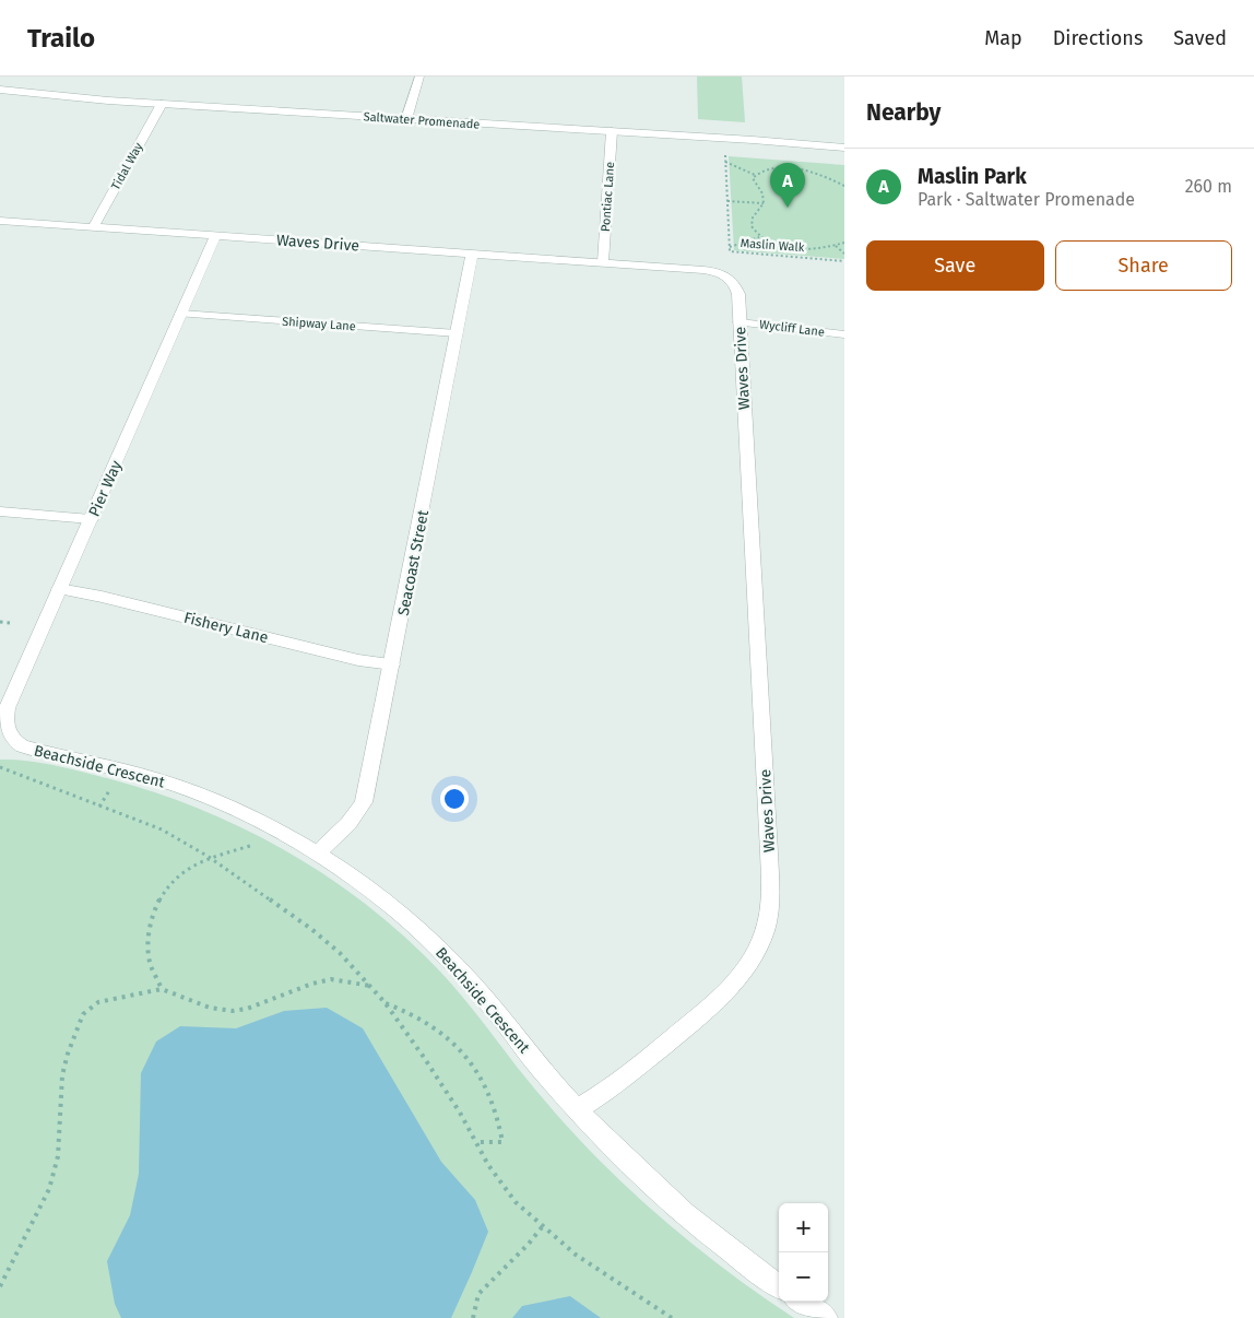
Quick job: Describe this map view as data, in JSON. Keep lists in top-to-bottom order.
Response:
{
  "streets": {
    "street": [
      "Saltwater Promenade",
      "Tidal Way",
      "Pontiac Lane",
      "Waves Drive",
      "Shipway Lane",
      "Wycliff Lane",
      "Pier Way",
      "Seacoast Street",
      "Fishery Lane",
      "Beachside Crescent"
    ],
    "path": ["Maslin Walk"]
  },
  "crossings": [
    ["Saltwater Promenade", "Tidal Way"],
    ["Saltwater Promenade", "Pontiac Lane"],
    ["Tidal Way", "Waves Drive"],
    ["Pontiac Lane", "Waves Drive"],
    ["Waves Drive", "Wycliff Lane"],
    ["Waves Drive", "Pier Way"],
    ["Waves Drive", "Seacoast Street"],
    ["Waves Drive", "Beachside Crescent"],
    ["Shipway Lane", "Pier Way"],
    ["Shipway Lane", "Seacoast Street"],
    ["Pier Way", "Fishery Lane"],
    ["Pier Way", "Beachside Crescent"],
    ["Seacoast Street", "Fishery Lane"],
    ["Seacoast Street", "Beachside Crescent"]
  ],
  "page": {
    "header": "Trailo",
    "nav": ["Map", "Directions", "Saved"],
    "heading": "Nearby",
    "list": [
      {
        "mark": "A",
        "name": "Maslin Park",
        "note": "Park · Saltwater Promenade",
        "value": "260 m"
      }
    ],
    "pins": "A",
    "buttons": ["Save", "Share"],
    "map_buttons": ["+", "−"]
  }
}
